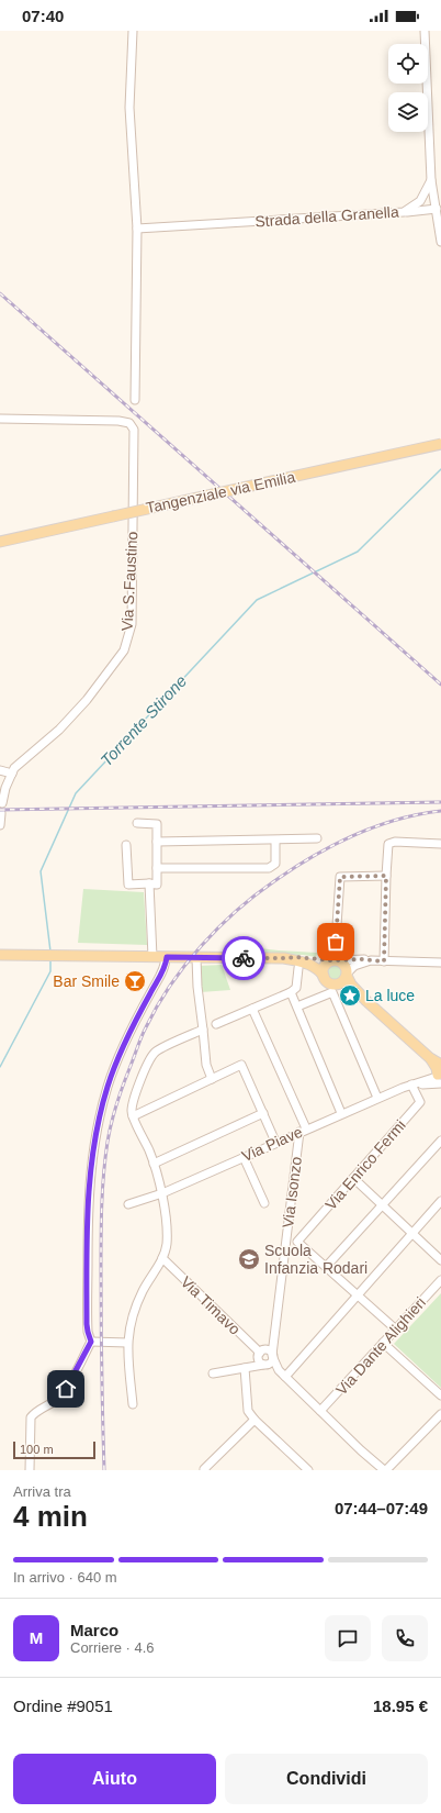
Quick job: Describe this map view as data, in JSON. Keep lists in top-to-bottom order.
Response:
{
  "streets": {
    "main road": ["Tangenziale via Emilia"],
    "street": [
      "Strada della Granella",
      "Via S.Faustino",
      "Via Piave",
      "Via Enrico Fermi",
      "Via Isonzo",
      "Via Timavo",
      "Via Dante Alighieri"
    ]
  },
  "crossings": [
    ["Via Piave", "Via Enrico Fermi"],
    ["Via Piave", "Via Isonzo"],
    ["Via Isonzo", "Via Timavo"]
  ],
  "water": ["Torrente Stirone"],
  "places": {
    "bar": ["Bar Smile"],
    "place": ["La luce"],
    "school or university": ["Scuola Infanzia Rodari"]
  },
  "scale_bar": "100 m",
  "page": {
    "status": "07:40",
    "scale": "100 m",
    "heading": ["4 min", "Arriva tra", "07:44–07:49"],
    "panel": [
      "Marco",
      "Corriere · 4.6",
      "Ordine #9051",
      "18.95 €"
    ],
    "bar": "In arrivo · 640 m",
    "round": "M",
    "buttons": ["Aiuto", "Condividi"]
  }
}
